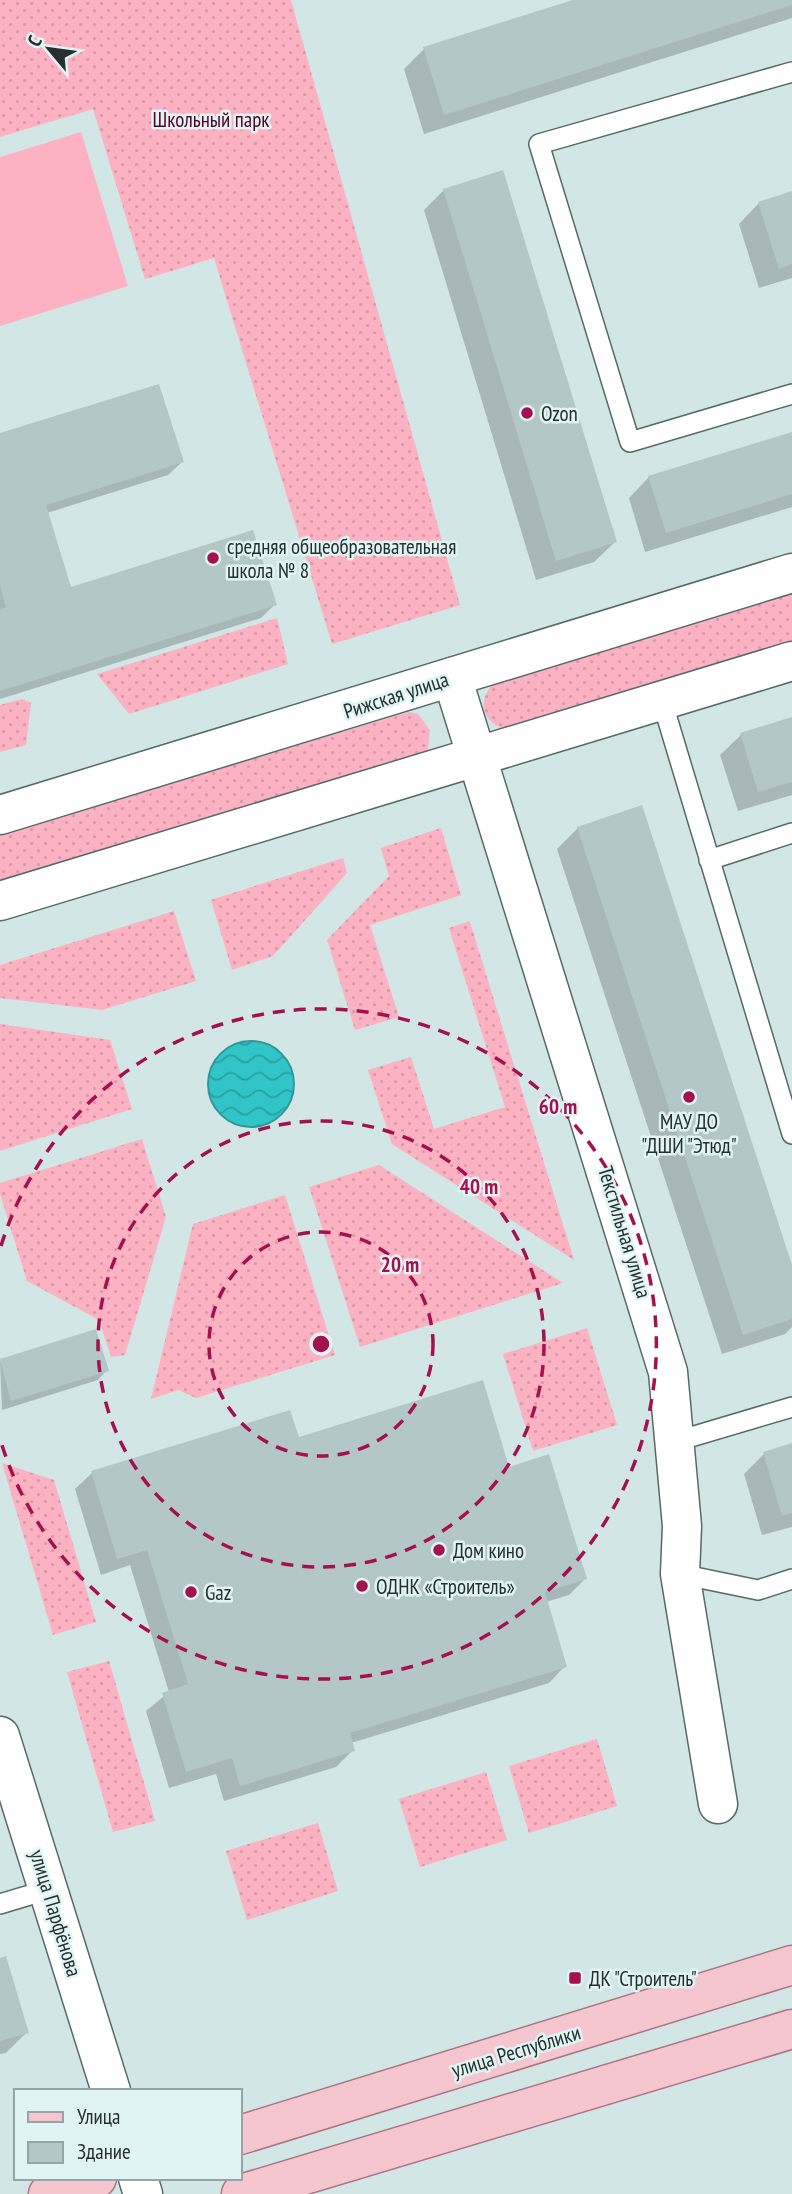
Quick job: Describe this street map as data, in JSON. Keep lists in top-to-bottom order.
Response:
{
  "streets": {
    "main road": ["улица Республики"],
    "street": ["Рижская улица", "Текстильная улица", "улица Парфёнова"]
  },
  "crossings": [
    ["Рижская улица", "Текстильная улица"]
  ],
  "parks": ["Школьный парк"],
  "places": {
    "other": [
      "Ozon",
      "средняя общеобразовательная школа № 8",
      "МАУ ДО \"ДШИ \"Этюд\"",
      "Дом кино",
      "ОДНК «Строитель»",
      "Gaz"
    ],
    "transit": ["ДК \"Строитель\""]
  },
  "legend": ["Улица", "Здание"],
  "north": "top left",
  "rings": ["60 m", "40 m", "20 m"]
}
